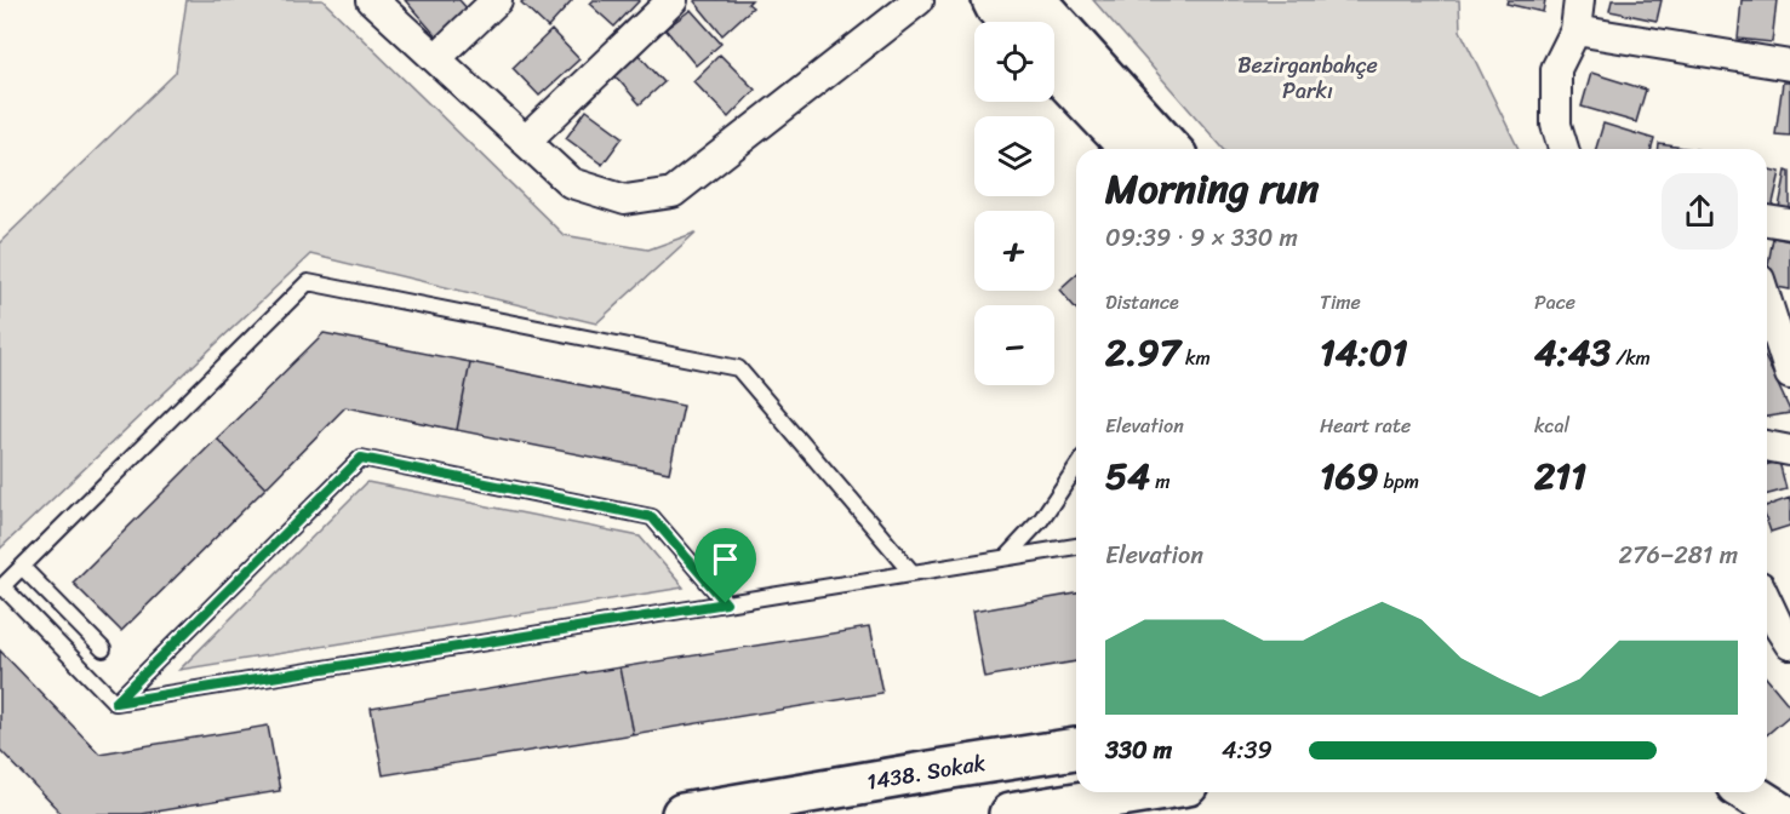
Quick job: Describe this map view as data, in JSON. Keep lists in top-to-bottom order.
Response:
{
  "streets": {
    "street": ["1438. Sokak"]
  },
  "parks": ["Bezirganbahçe Parkı"],
  "page": {
    "map_buttons": ["+", "−"],
    "heading": ["Morning run", "09:39 · 9 × 330 m"],
    "stats": [
      ["Distance", "2.97 km"],
      ["Time", "14:01"],
      ["Pace", "4:43 /km"],
      ["Elevation", "54 m"],
      ["Heart rate", "169 bpm"],
      ["kcal", "211"]
    ],
    "chart": ["Elevation", "276–281 m"],
    "list": [
      {
        "name": "330 m",
        "note": "4:39"
      }
    ]
  }
}
